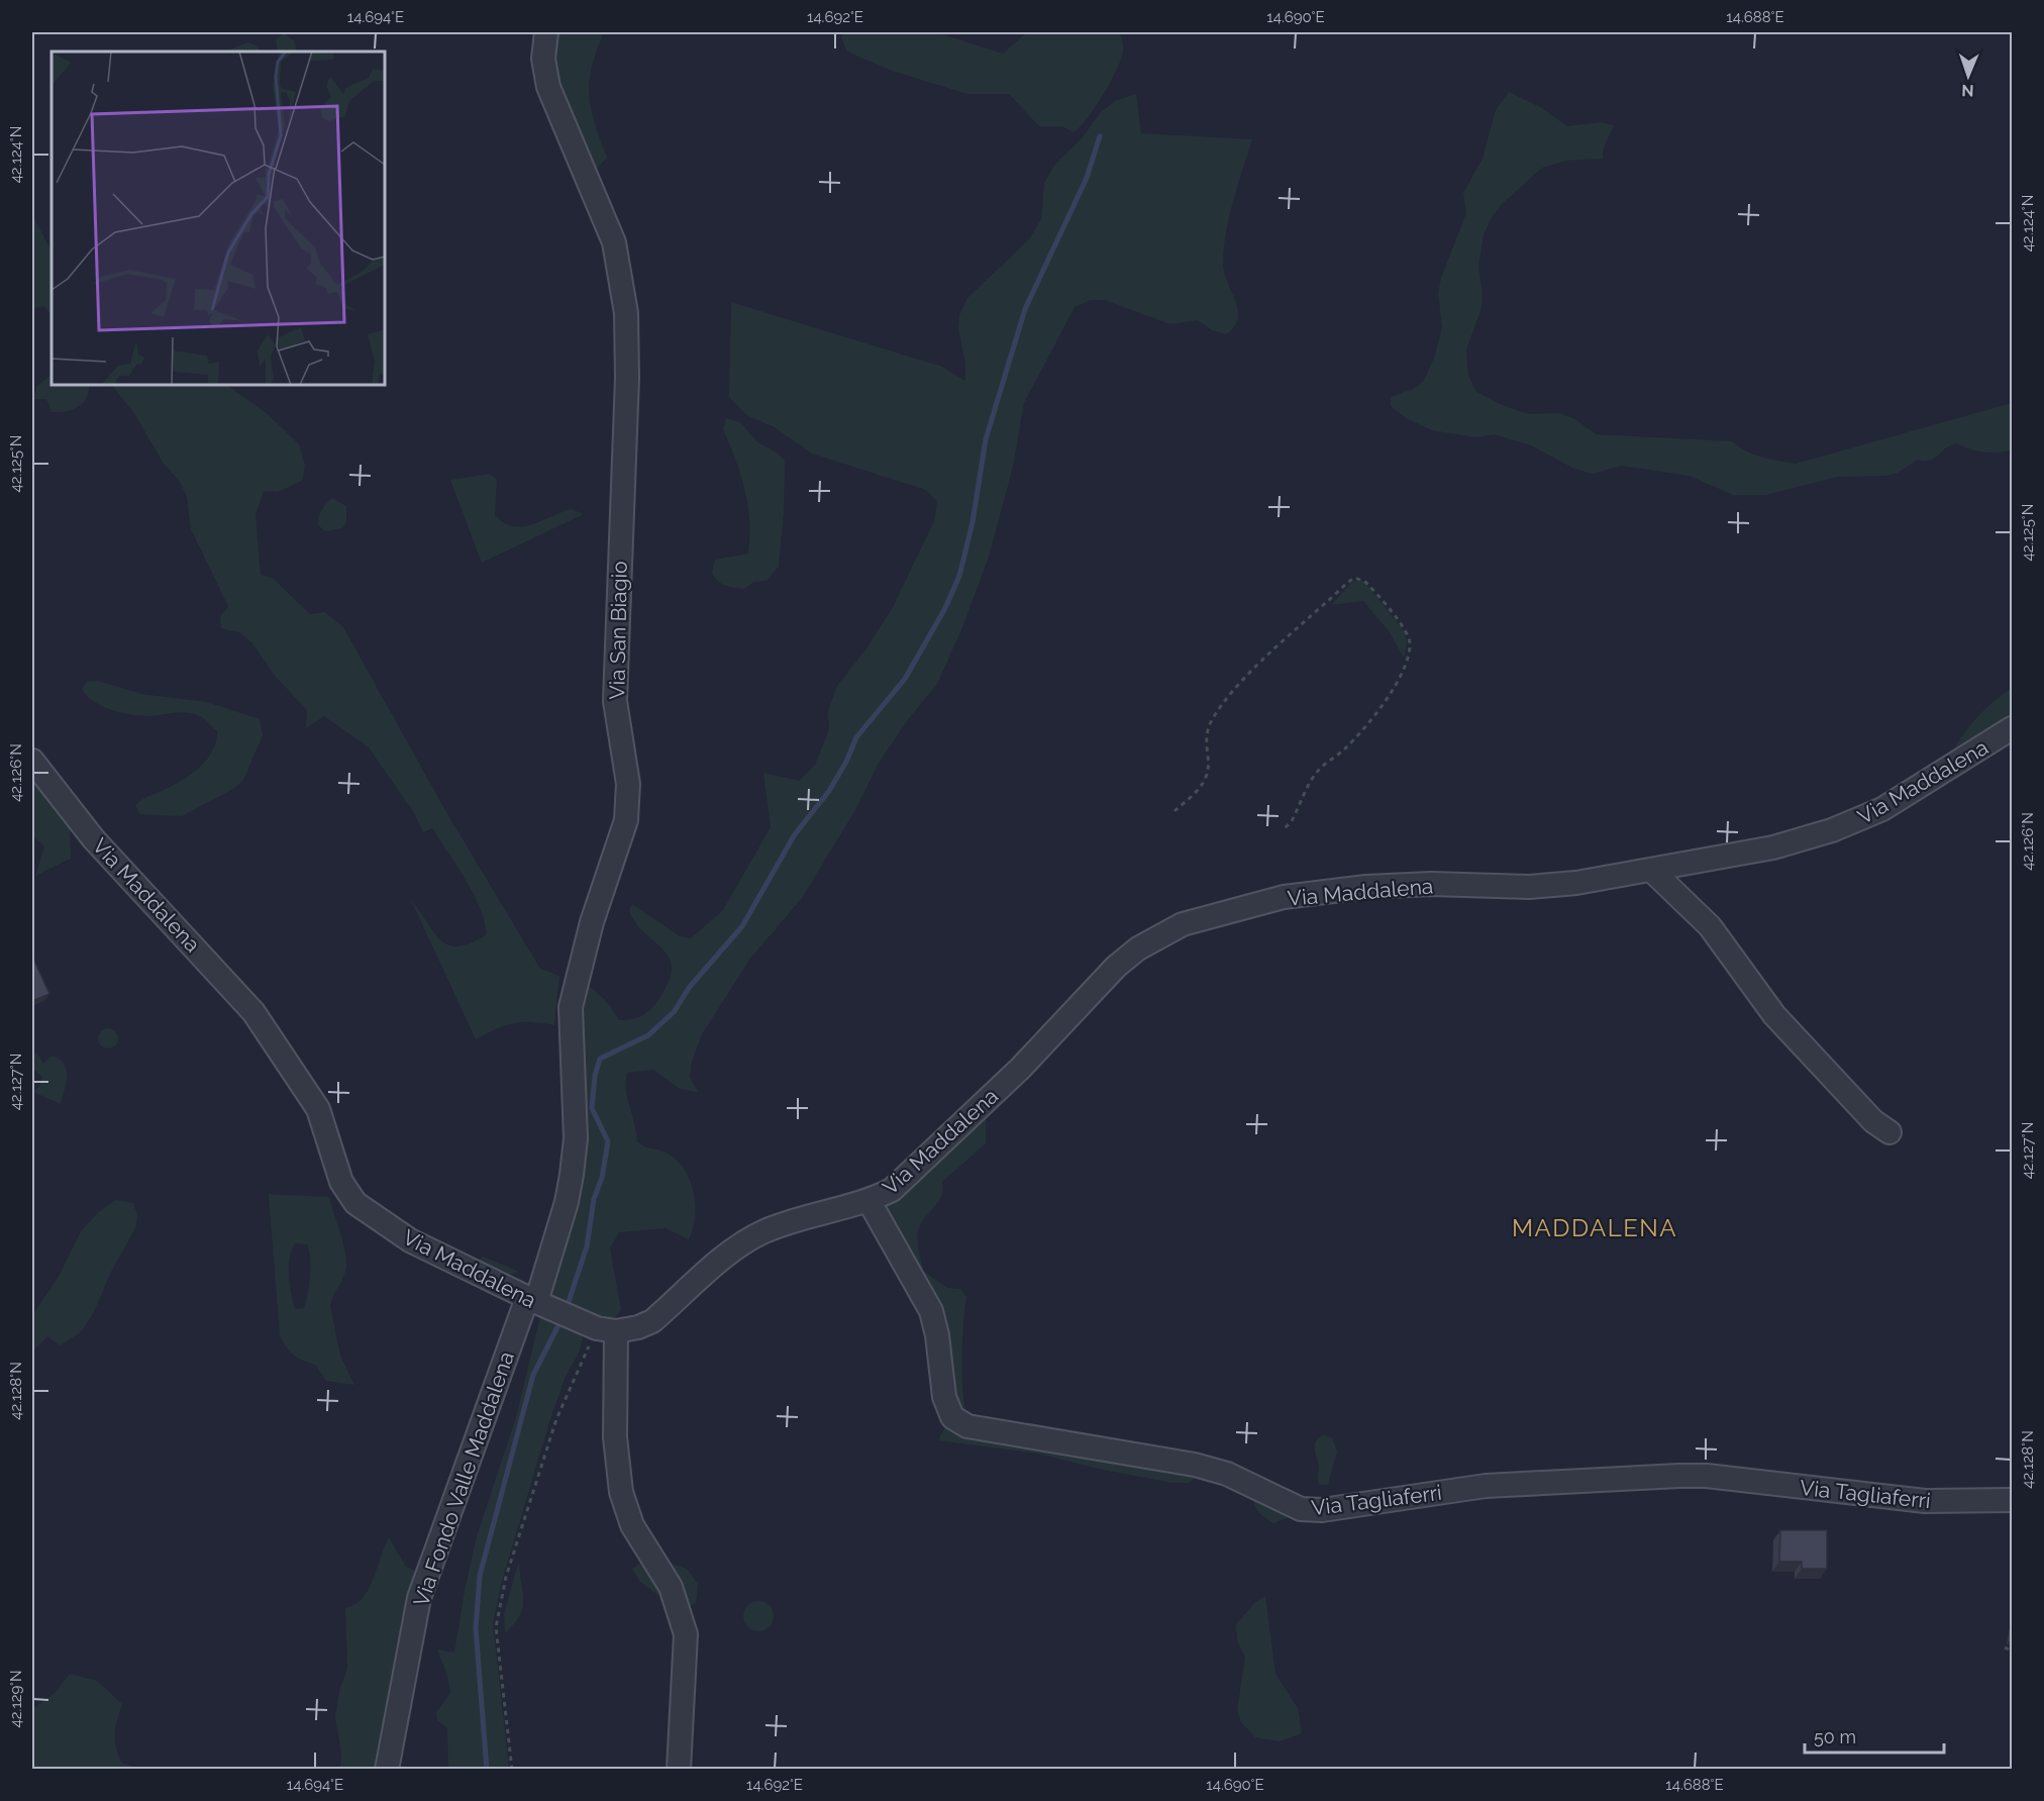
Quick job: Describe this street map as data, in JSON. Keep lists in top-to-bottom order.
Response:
{
  "streets": {
    "street": [
      "Via San Biagio",
      "Via Maddalena",
      "Via Fondo Valle Maddalena",
      "Via Tagliaferri"
    ]
  },
  "crossings": [
    ["Via San Biagio", "Via Maddalena"],
    ["Via San Biagio", "Via Fondo Valle Maddalena"],
    ["Via Maddalena", "Via Fondo Valle Maddalena"],
    ["Via Maddalena", "Via Tagliaferri"]
  ],
  "districts": ["MADDALENA"],
  "scale_bar": "50 m",
  "north": "bottom",
  "coordinates": [
    "14.694°E",
    "14.692°E",
    "14.690°E",
    "14.688°E",
    "42.124°N",
    "42.125°N",
    "42.126°N",
    "42.127°N",
    "42.128°N",
    "42.129°N"
  ]
}
